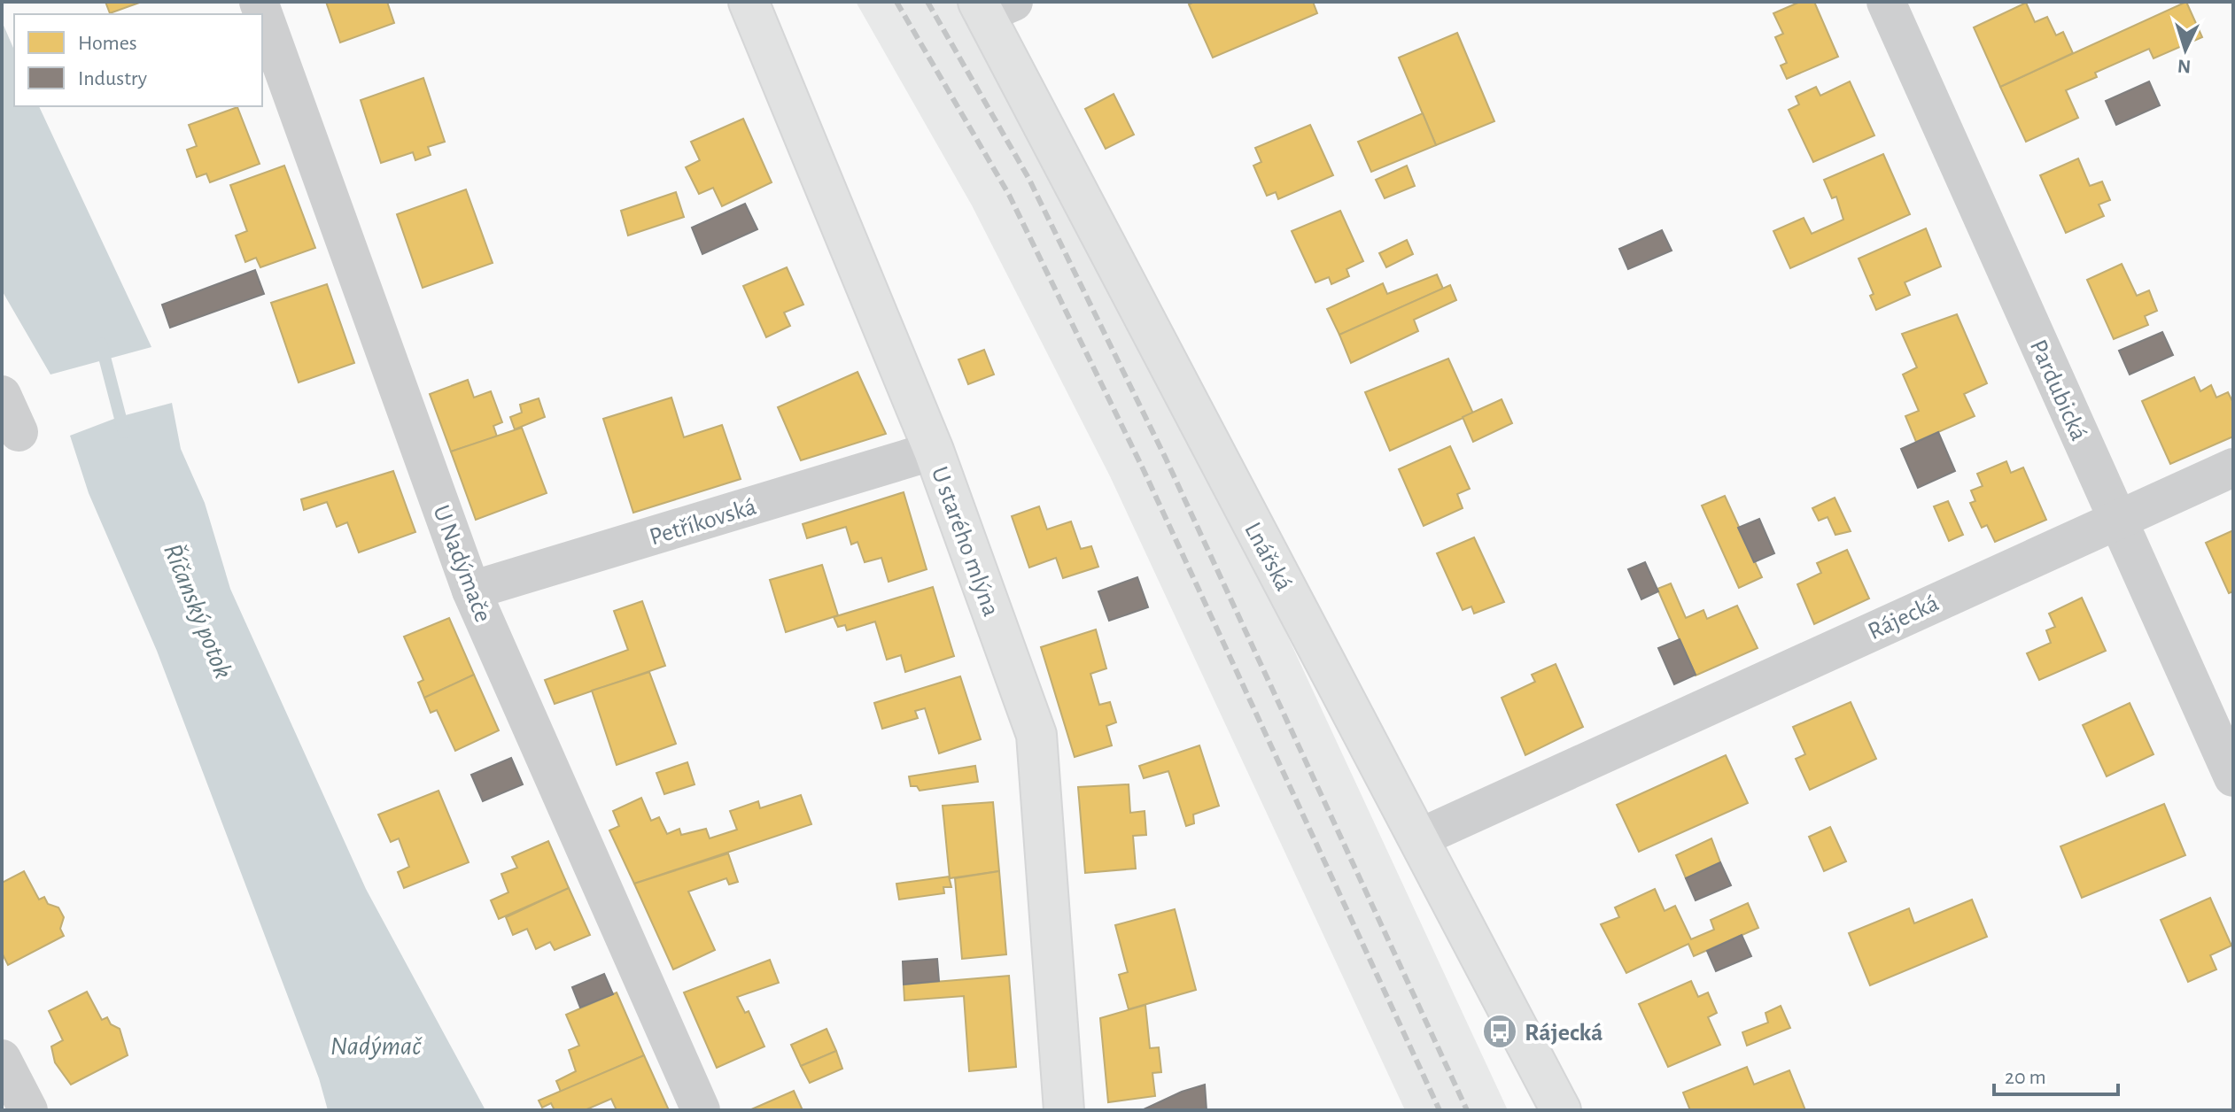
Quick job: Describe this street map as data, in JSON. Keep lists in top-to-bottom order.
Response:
{
  "streets": {
    "street": [
      "Pardubická",
      "Petříkovská",
      "U starého mlýna",
      "Lnářská",
      "U Nadýmače",
      "Rájecká"
    ]
  },
  "crossings": [
    ["Pardubická", "Rájecká"],
    ["Petříkovská", "U starého mlýna"],
    ["Petříkovská", "U Nadýmače"],
    ["Lnářská", "Rájecká"]
  ],
  "water": ["Říčanský potok", "Nadýmač"],
  "places": {
    "bus stop": ["Rájecká"]
  },
  "legend": ["Homes", "Industry"],
  "scale_bar": "20 m",
  "north": "bottom"
}
